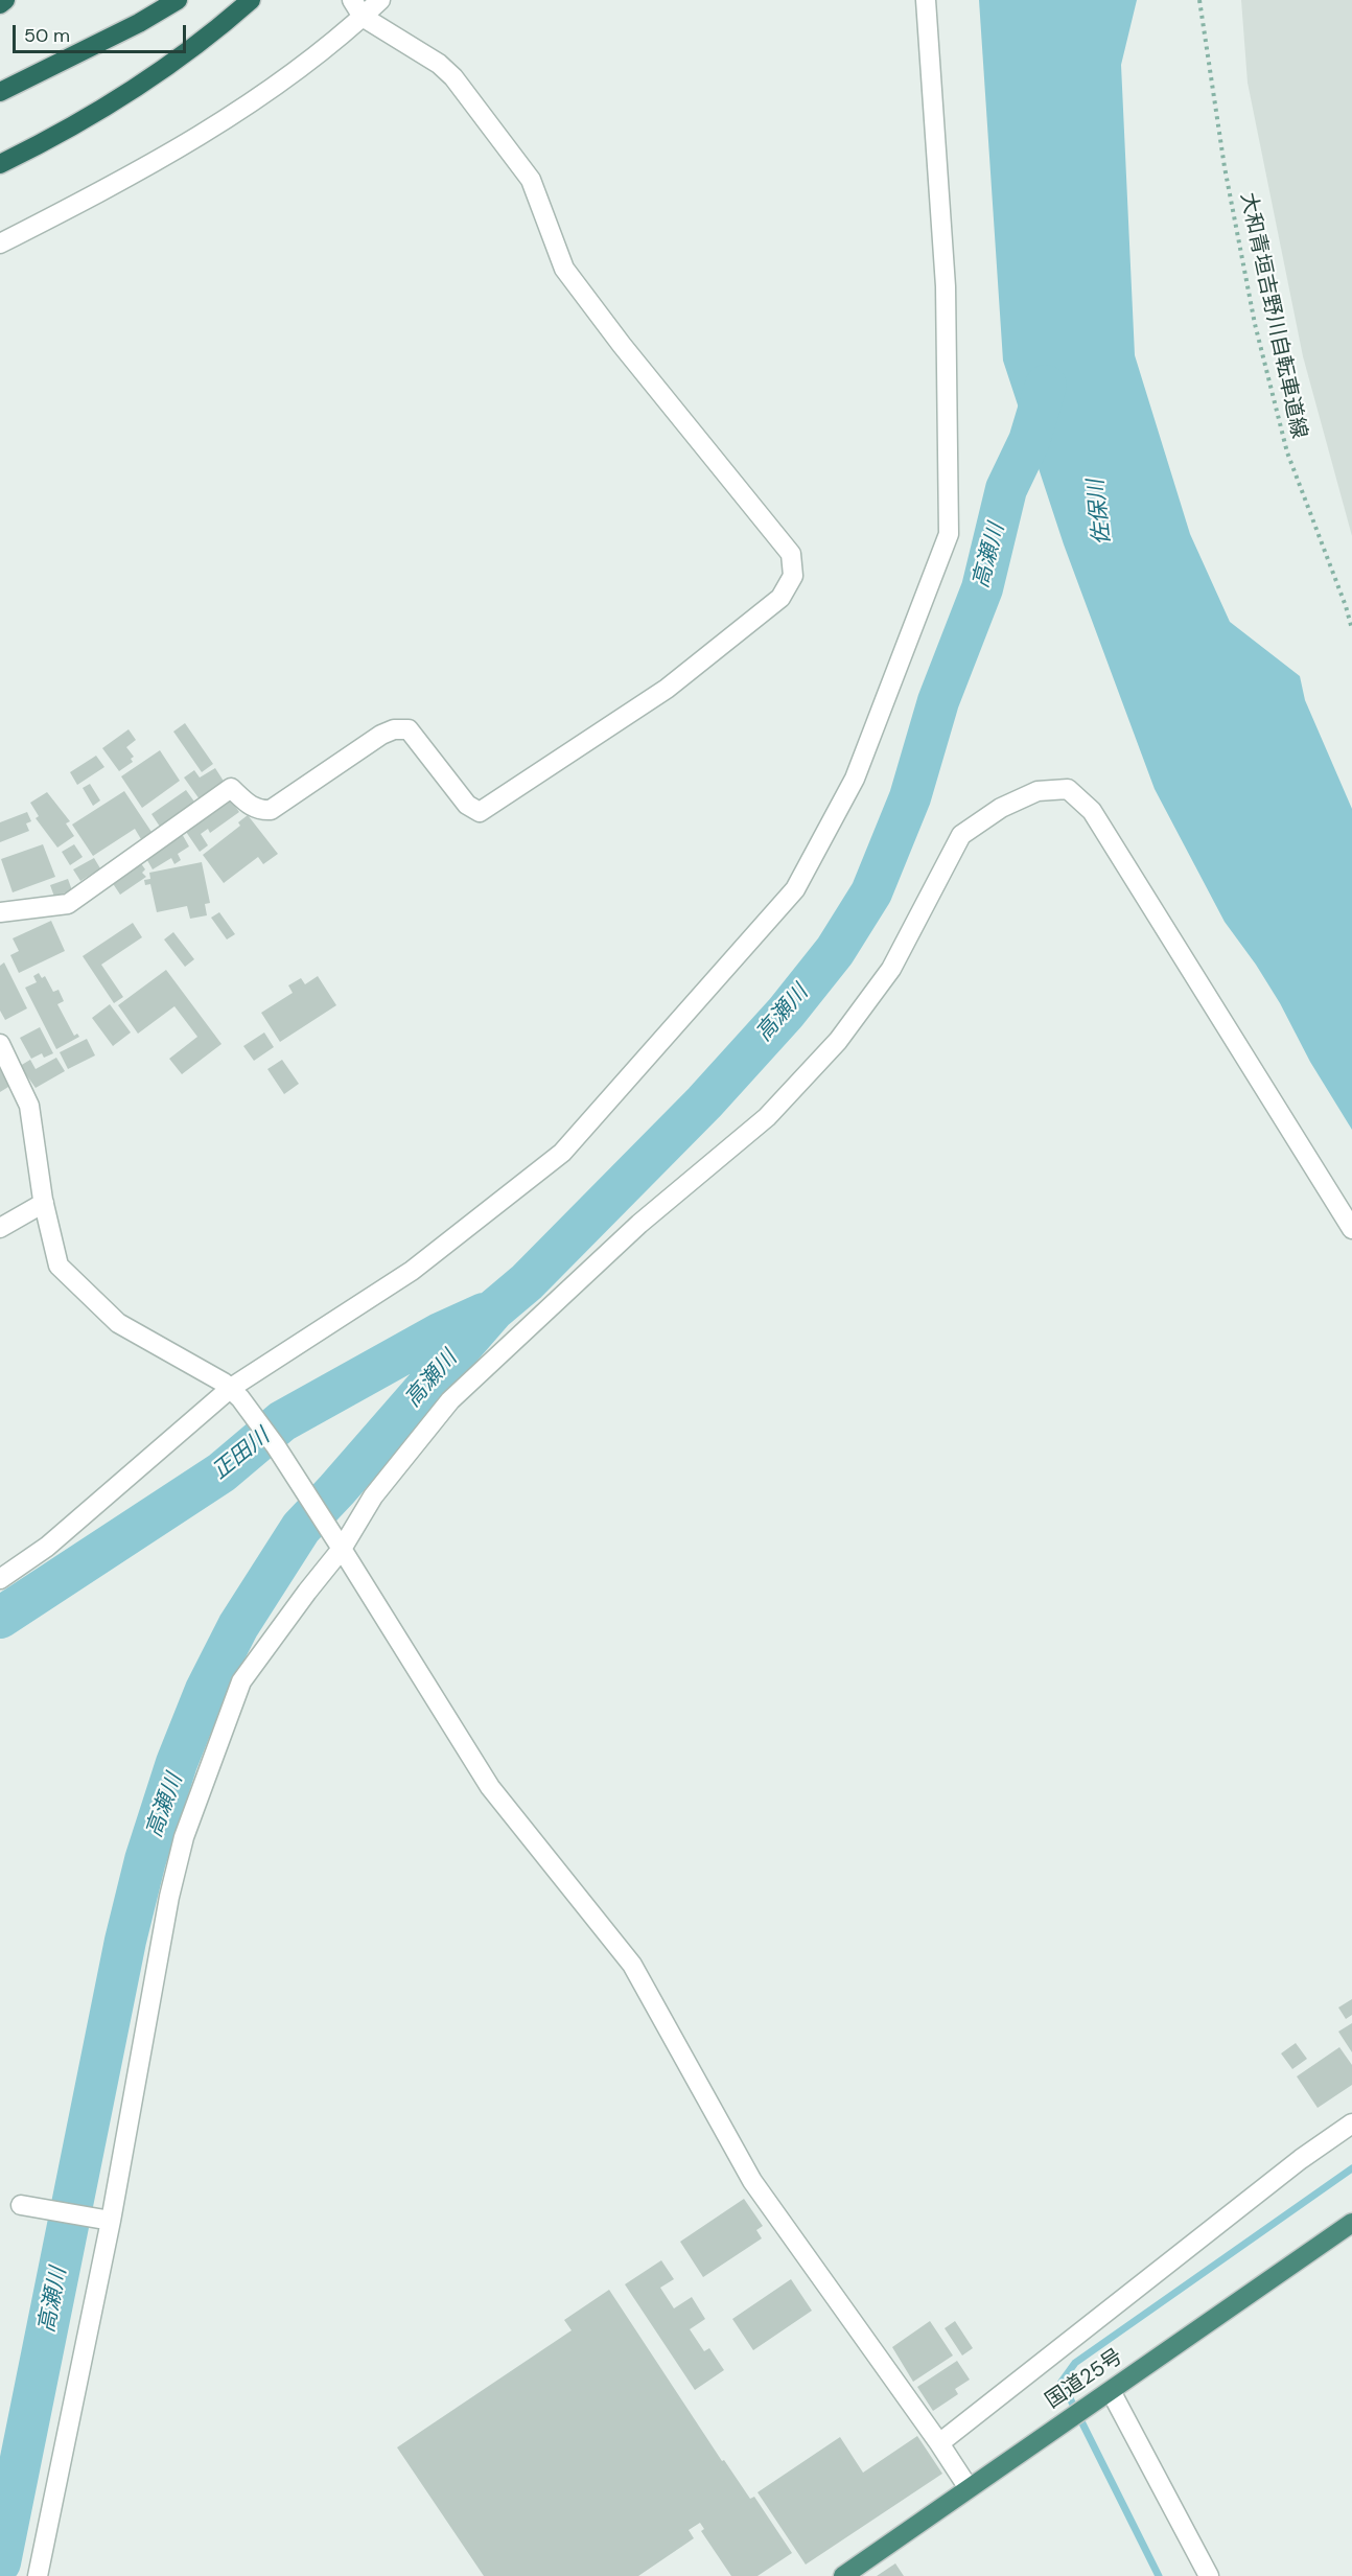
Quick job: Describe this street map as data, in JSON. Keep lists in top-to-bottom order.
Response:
{
  "streets": {
    "highway": ["国道25号"],
    "path": ["大和青垣吉野川自転車道線"]
  },
  "water": ["佐保川", "高瀬川", "正田川"],
  "scale_bar": "50 m"
}
